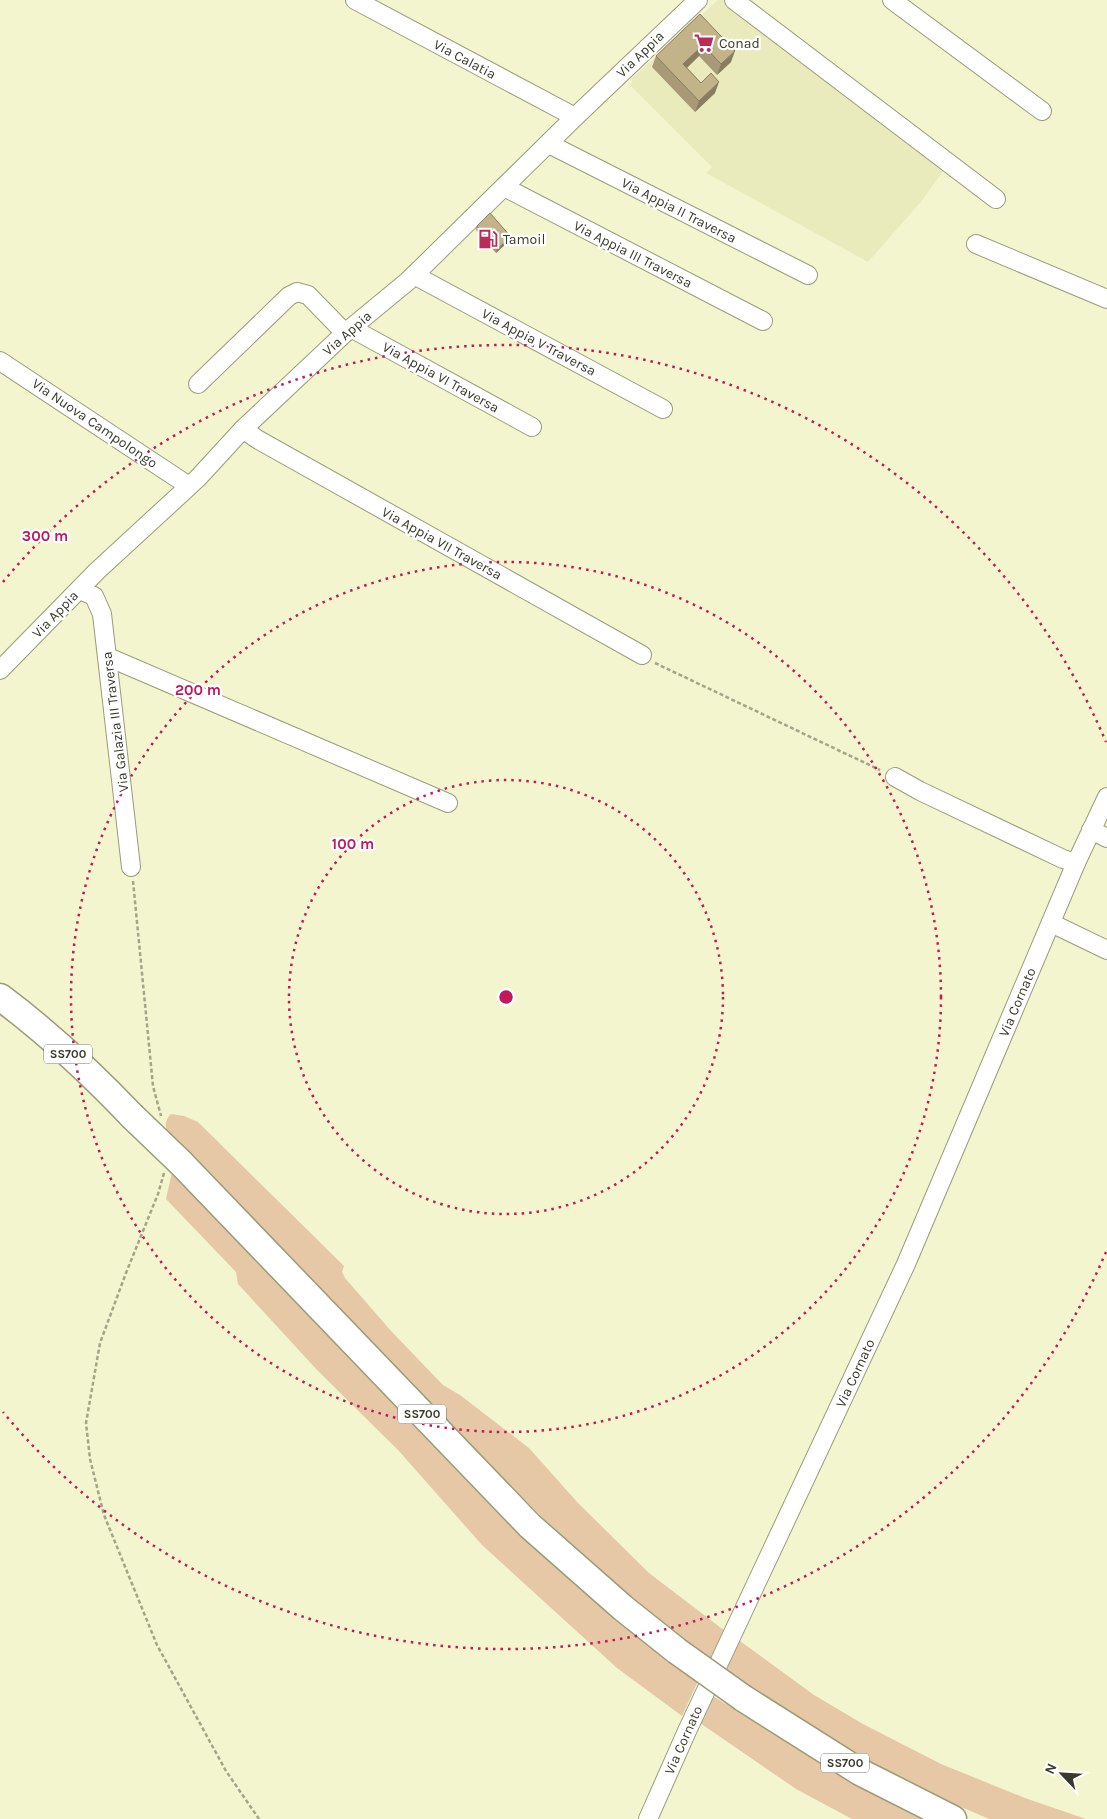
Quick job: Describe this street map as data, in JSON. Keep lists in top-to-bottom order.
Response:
{
  "streets": {
    "highway": ["SS700"],
    "street": [
      "Via Appia",
      "Via Calatia",
      "Via Appia II Traversa",
      "Via Appia III Traversa",
      "Via Appia V Traversa",
      "Via Appia VI Traversa",
      "Via Nuova Campolongo",
      "Via Appia VII Traversa",
      "Via Galazia III Traversa",
      "Via Cornato"
    ]
  },
  "crossings": [
    ["Via Appia", "Via Calatia"],
    ["Via Appia", "Via Appia II Traversa"],
    ["Via Appia", "Via Appia III Traversa"],
    ["Via Appia", "Via Appia V Traversa"],
    ["Via Appia", "Via Appia VI Traversa"],
    ["Via Appia", "Via Nuova Campolongo"],
    ["Via Appia", "Via Appia VII Traversa"],
    ["Via Appia", "Via Galazia III Traversa"]
  ],
  "places": {
    "supermarket": ["Conad"],
    "fuel station": ["Tamoil"]
  },
  "north": "top left",
  "rings": ["300 m", "200 m", "100 m"]
}
